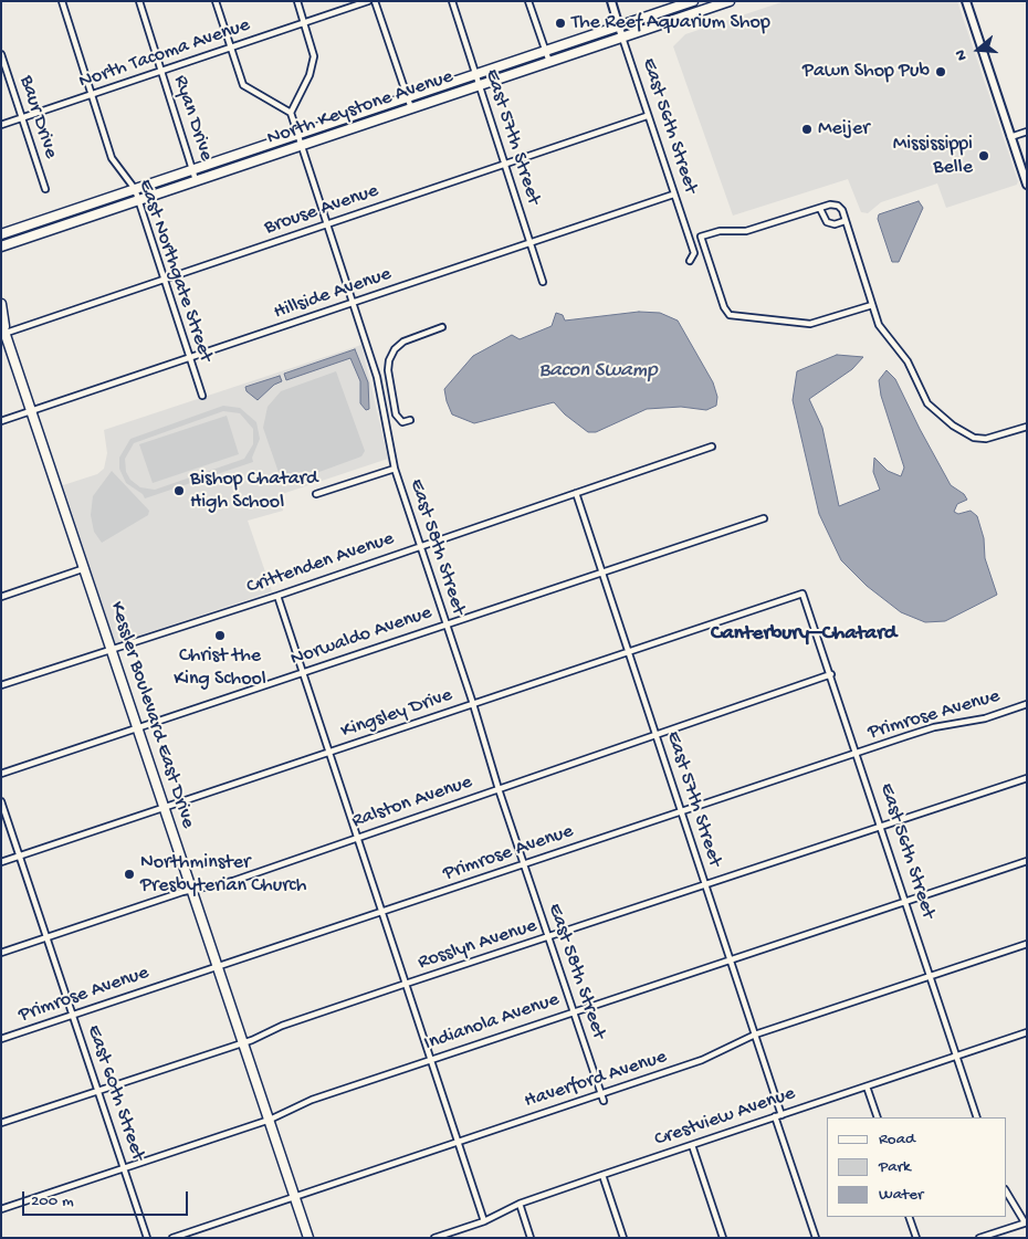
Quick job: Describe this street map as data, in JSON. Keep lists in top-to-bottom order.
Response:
{
  "streets": {
    "main road": ["North Keystone Avenue", "Kessler Boulevard East Drive"],
    "street": [
      "North Tacoma Avenue",
      "Baur Drive",
      "Ryan Drive",
      "East 56th Street",
      "East 57th Street",
      "Brouse Avenue",
      "East Northgate Street",
      "Hillside Avenue",
      "East 58th Street",
      "Crittenden Avenue",
      "Norwaldo Avenue",
      "Kingsley Drive",
      "Primrose Avenue",
      "Ralston Avenue",
      "Rosslyn Avenue",
      "Indianola Avenue",
      "Haverford Avenue",
      "East 60th Street",
      "Crestview Avenue"
    ]
  },
  "crossings": [
    ["North Tacoma Avenue", "Baur Drive"],
    ["North Tacoma Avenue", "Ryan Drive"],
    ["North Tacoma Avenue", "East Northgate Street"],
    ["North Keystone Avenue", "Ryan Drive"],
    ["North Keystone Avenue", "East 56th Street"],
    ["North Keystone Avenue", "East 57th Street"],
    ["North Keystone Avenue", "East Northgate Street"],
    ["North Keystone Avenue", "East 58th Street"],
    ["East 56th Street", "Brouse Avenue"],
    ["East 56th Street", "Hillside Avenue"],
    ["East 56th Street", "Kingsley Drive"],
    ["East 56th Street", "Primrose Avenue"],
    ["East 56th Street", "Ralston Avenue"],
    ["East 56th Street", "Rosslyn Avenue"],
    ["East 56th Street", "Indianola Avenue"],
    ["East 56th Street", "Haverford Avenue"],
    ["East 56th Street", "Crestview Avenue"],
    ["East 57th Street", "Brouse Avenue"],
    ["East 57th Street", "Hillside Avenue"],
    ["East 57th Street", "Crittenden Avenue"],
    ["East 57th Street", "Norwaldo Avenue"],
    ["East 57th Street", "Kingsley Drive"],
    ["East 57th Street", "Primrose Avenue"],
    ["East 57th Street", "Ralston Avenue"],
    ["East 57th Street", "Rosslyn Avenue"],
    ["East 57th Street", "Indianola Avenue"],
    ["East 57th Street", "Haverford Avenue"],
    ["East 57th Street", "Crestview Avenue"],
    ["Brouse Avenue", "East Northgate Street"],
    ["Brouse Avenue", "East 58th Street"],
    ["Brouse Avenue", "Kessler Boulevard East Drive"],
    ["East Northgate Street", "Hillside Avenue"],
    ["Hillside Avenue", "East 58th Street"],
    ["Hillside Avenue", "Kessler Boulevard East Drive"],
    ["East 58th Street", "Crittenden Avenue"],
    ["East 58th Street", "Norwaldo Avenue"],
    ["East 58th Street", "Kingsley Drive"],
    ["East 58th Street", "Primrose Avenue"],
    ["East 58th Street", "Ralston Avenue"],
    ["East 58th Street", "Rosslyn Avenue"],
    ["East 58th Street", "Indianola Avenue"],
    ["East 58th Street", "Haverford Avenue"],
    ["Crittenden Avenue", "Kessler Boulevard East Drive"],
    ["Norwaldo Avenue", "Kessler Boulevard East Drive"],
    ["Kingsley Drive", "Kessler Boulevard East Drive"],
    ["Kingsley Drive", "East 60th Street"],
    ["Kessler Boulevard East Drive", "Primrose Avenue"],
    ["Kessler Boulevard East Drive", "Ralston Avenue"],
    ["Kessler Boulevard East Drive", "Rosslyn Avenue"],
    ["Kessler Boulevard East Drive", "Indianola Avenue"],
    ["Kessler Boulevard East Drive", "Haverford Avenue"],
    ["Primrose Avenue", "East 60th Street"],
    ["Ralston Avenue", "East 60th Street"],
    ["Rosslyn Avenue", "East 60th Street"],
    ["Indianola Avenue", "East 60th Street"]
  ],
  "districts": ["Canterbury–Chatard"],
  "water": ["Bacon Swamp"],
  "places": [
    "The Reef Aquarium Shop",
    "Pawn Shop Pub",
    "Meijer",
    "Mississippi Belle",
    "Bishop Chatard High School",
    "Christ the King School",
    "Northminster Presbyterian Church"
  ],
  "legend": ["Road", "Park", "Water"],
  "scale_bar": "200 m",
  "north": "left"
}
